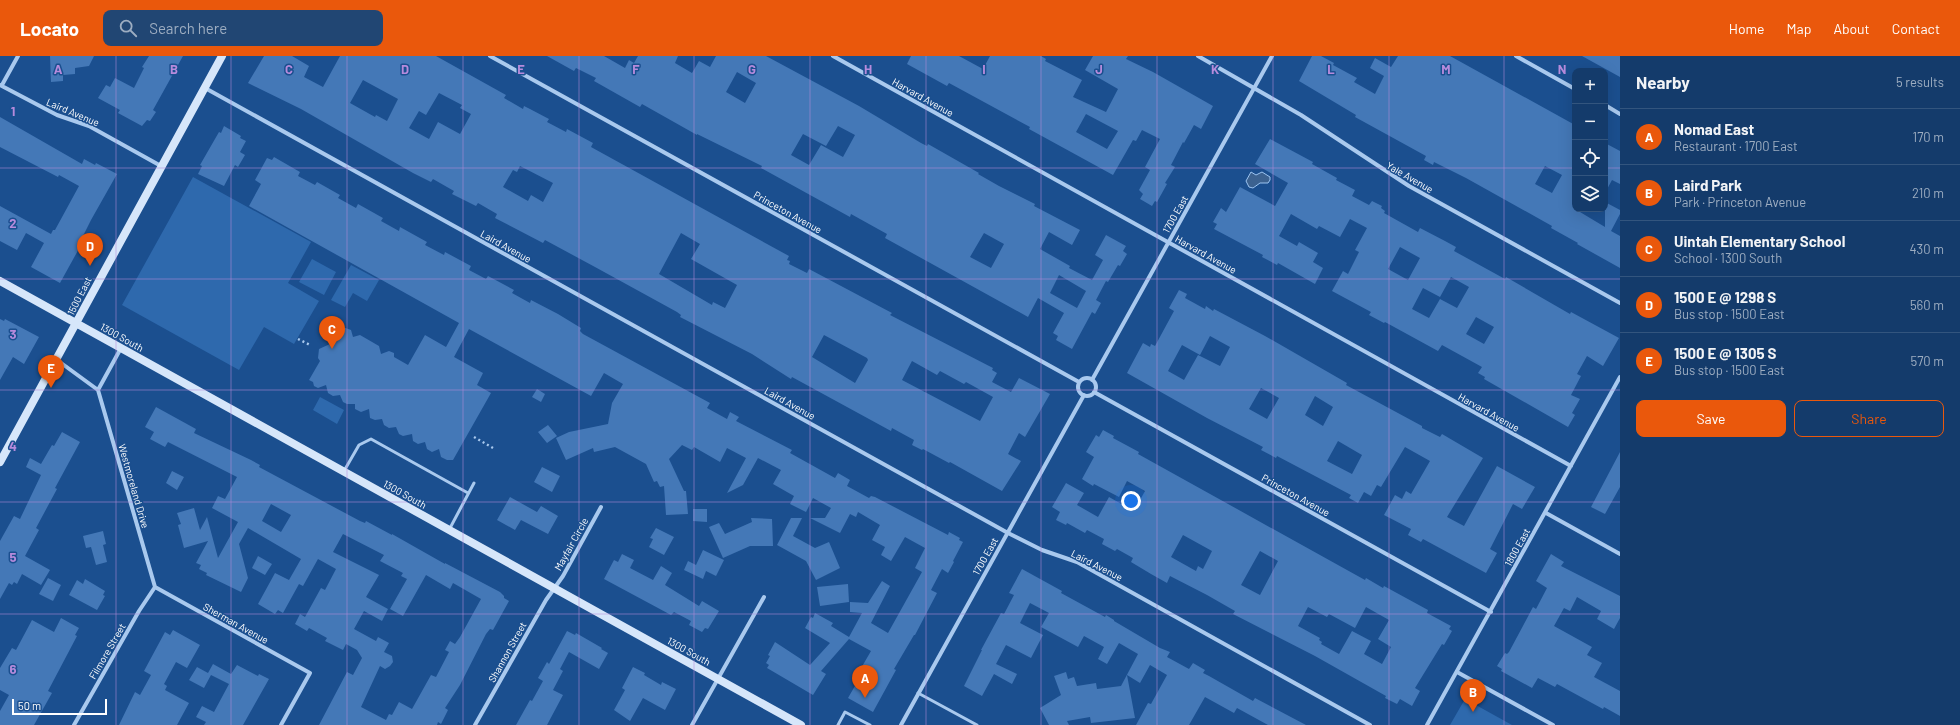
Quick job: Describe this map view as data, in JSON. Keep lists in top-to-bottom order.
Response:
{
  "streets": {
    "street": [
      "Harvard Avenue",
      "Laird Avenue",
      "Yale Avenue",
      "Princeton Avenue",
      "1700 East",
      "1500 East",
      "1300 South",
      "Westmoreland Drive",
      "Mayfair Circle",
      "1800 East",
      "Sherman Avenue",
      "Filmore Street",
      "Shannon Street"
    ]
  },
  "crossings": [
    ["Harvard Avenue", "1700 East"],
    ["Harvard Avenue", "1800 East"],
    ["Laird Avenue", "1700 East"],
    ["Laird Avenue", "1500 East"],
    ["Yale Avenue", "1700 East"],
    ["Princeton Avenue", "1700 East"],
    ["Princeton Avenue", "1800 East"],
    ["1500 East", "1300 South"],
    ["1300 South", "Mayfair Circle"],
    ["1300 South", "Shannon Street"],
    ["Westmoreland Drive", "Sherman Avenue"],
    ["Westmoreland Drive", "Filmore Street"],
    ["Mayfair Circle", "Shannon Street"],
    ["Sherman Avenue", "Filmore Street"]
  ],
  "scale_bar": "50 m",
  "page": {
    "header": "Locato",
    "search": "Search here",
    "nav": [
      "Home",
      "Map",
      "About",
      "Contact"
    ],
    "heading": ["Nearby", "5 results"],
    "map_buttons": ["+", "−"],
    "list": [
      {
        "mark": "A",
        "name": "Nomad East",
        "note": "Restaurant · 1700 East",
        "value": "170 m"
      },
      {
        "mark": "B",
        "name": "Laird Park",
        "note": "Park · Princeton Avenue",
        "value": "210 m"
      },
      {
        "mark": "C",
        "name": "Uintah Elementary School",
        "note": "School · 1300 South",
        "value": "430 m"
      },
      {
        "mark": "D",
        "name": "1500 E @ 1298 S",
        "note": "Bus stop · 1500 East",
        "value": "560 m"
      },
      {
        "mark": "E",
        "name": "1500 E @ 1305 S",
        "note": "Bus stop · 1500 East",
        "value": "570 m"
      }
    ],
    "pins": [
      "D",
      "C",
      "E",
      "A",
      "B"
    ],
    "buttons": ["Save", "Share"],
    "scale": "50 m"
  },
  "grid": {
    "columns": [
      "A",
      "B",
      "C",
      "D",
      "E",
      "F",
      "G",
      "H",
      "I",
      "J",
      "K",
      "L",
      "M",
      "N"
    ],
    "rows": [
      "1",
      "2",
      "3",
      "4",
      "5",
      "6"
    ]
  }
}
